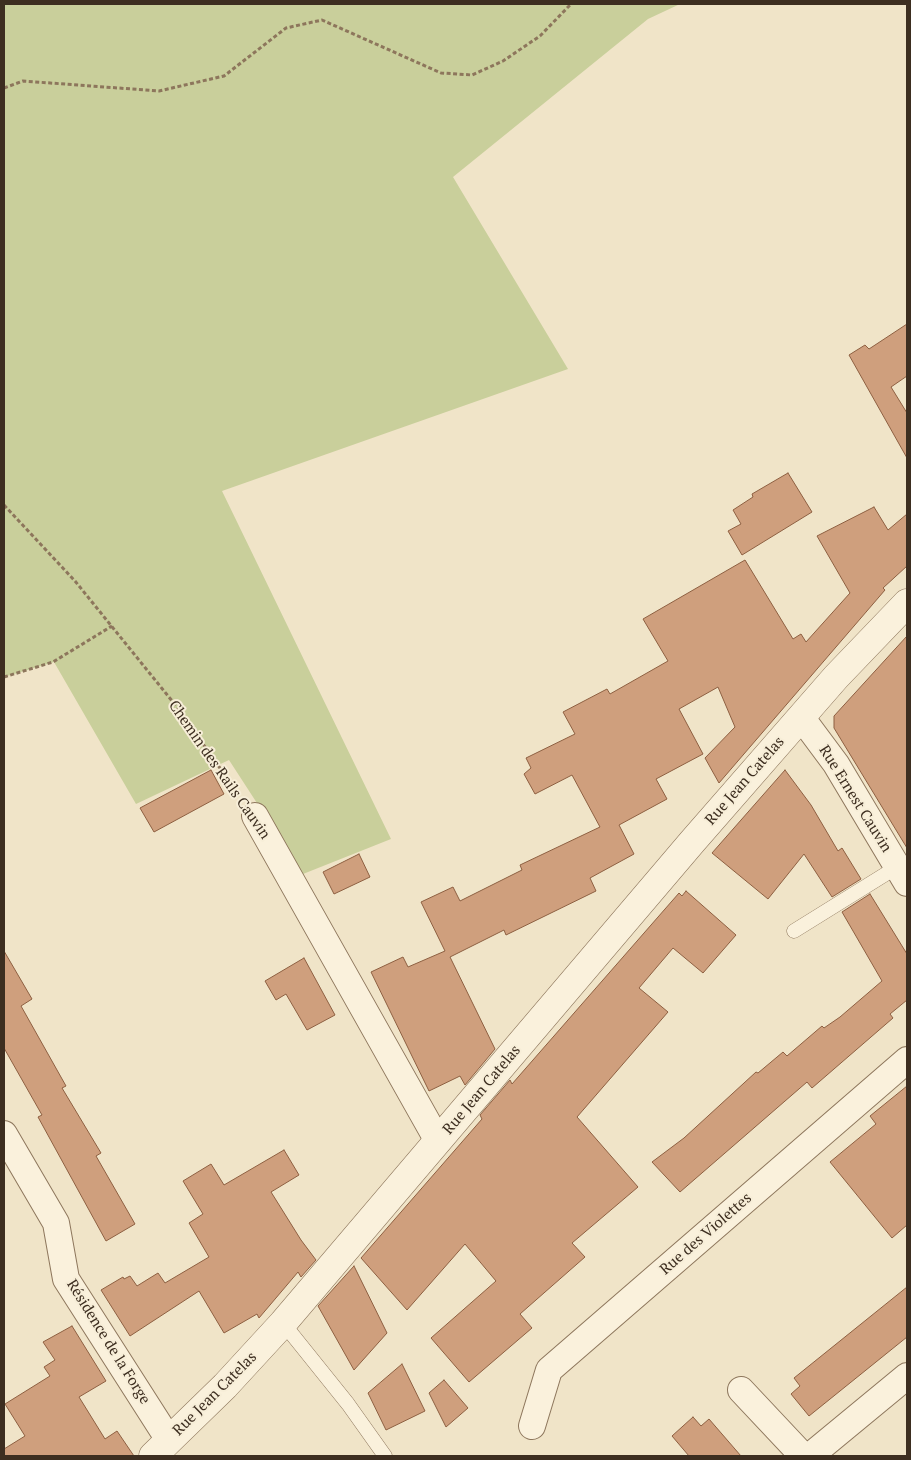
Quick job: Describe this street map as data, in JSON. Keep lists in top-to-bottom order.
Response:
{
  "streets": {
    "street": [
      "Chemin des Rails Cauvin",
      "Rue Jean Catelas",
      "Rue Ernest Cauvin",
      "Rue des Violettes",
      "Résidence de la Forge"
    ]
  },
  "crossings": [
    ["Chemin des Rails Cauvin", "Rue Jean Catelas"],
    ["Rue Jean Catelas", "Rue Ernest Cauvin"],
    ["Rue Jean Catelas", "Résidence de la Forge"]
  ]
}
